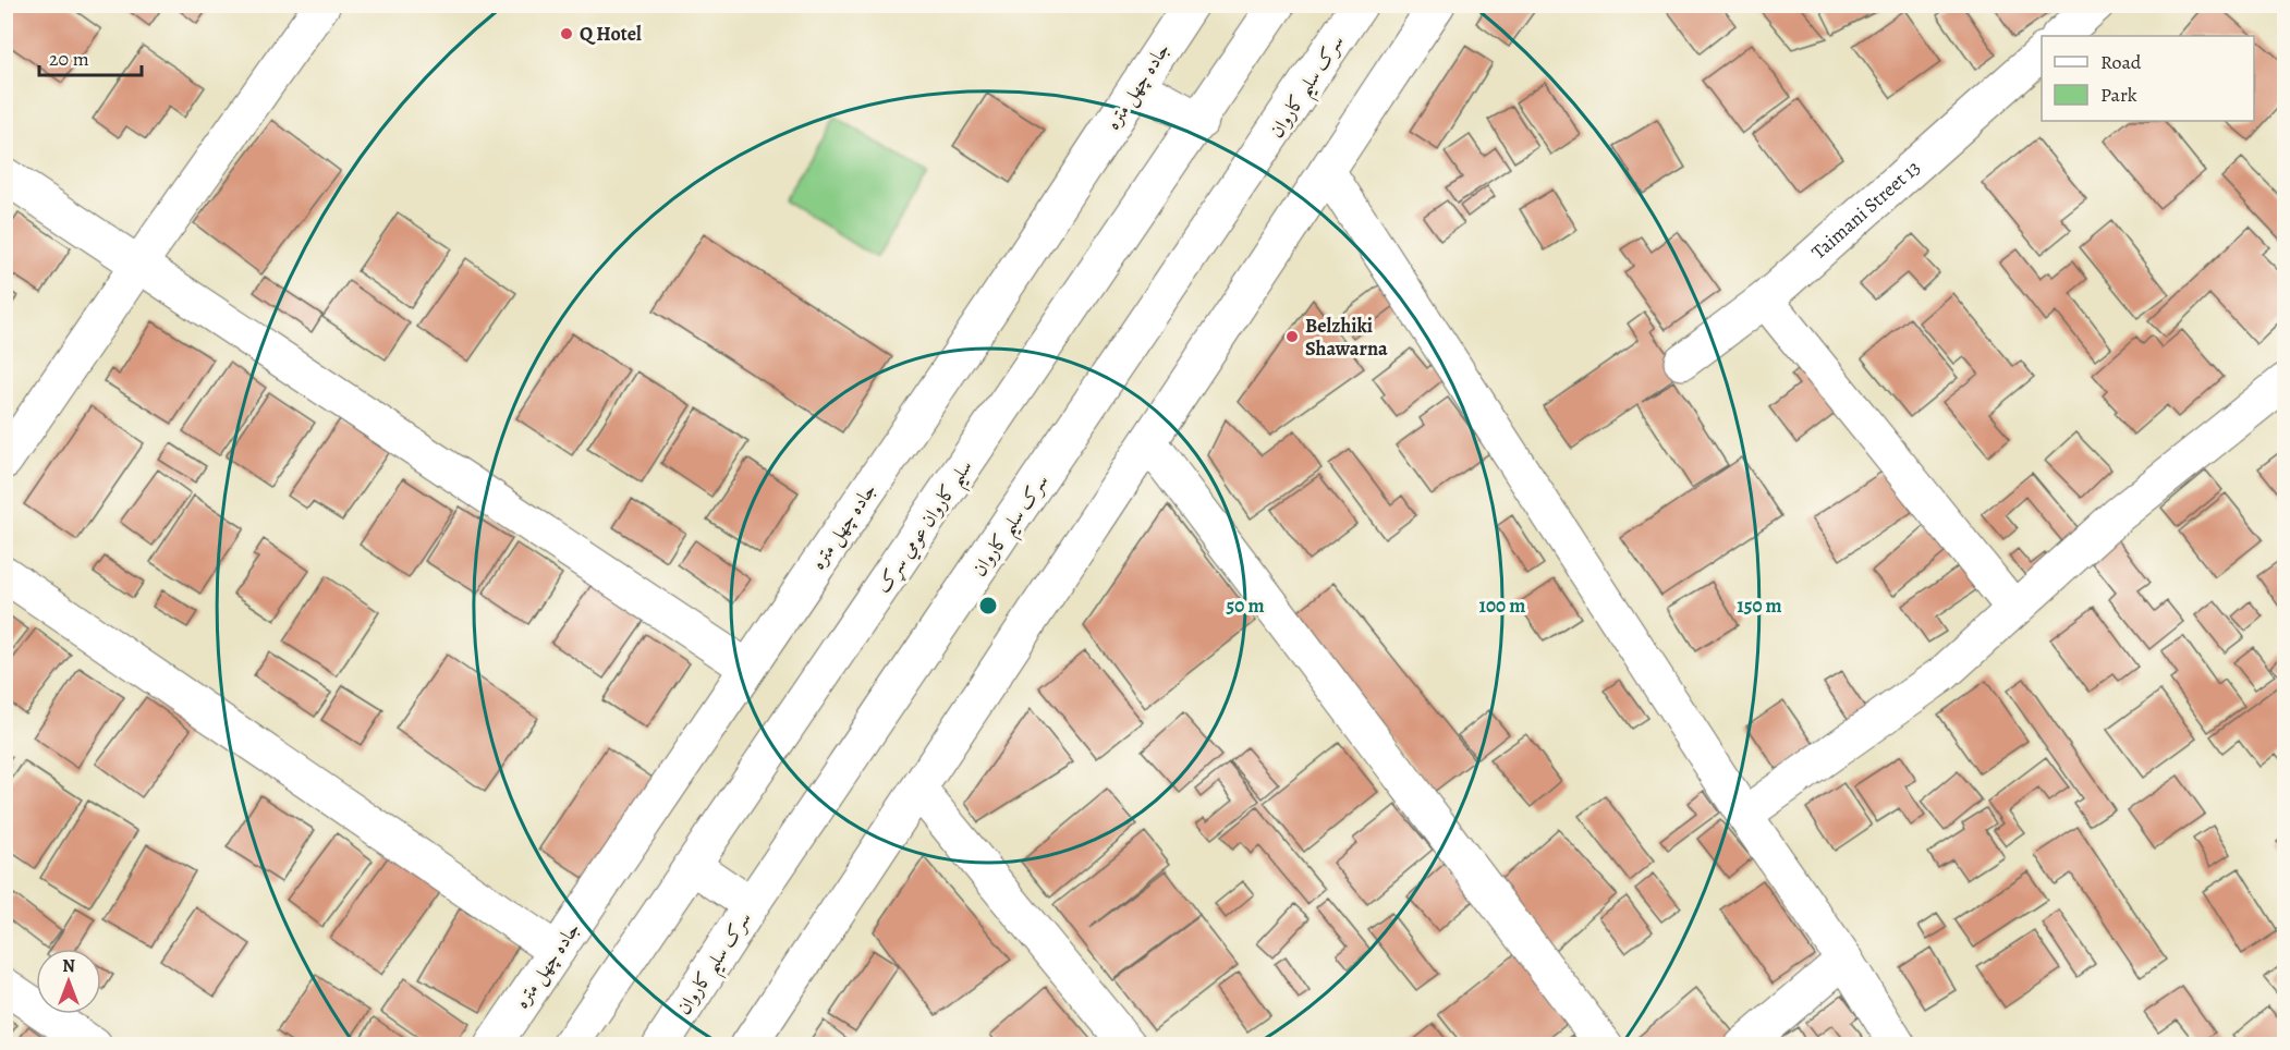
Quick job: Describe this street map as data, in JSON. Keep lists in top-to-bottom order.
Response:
{
  "streets": {
    "street": [
      "جاده چهل متره",
      "سرک سلیم کاروان",
      "Taimani Street 13",
      "سلیم کاروان عومي سړک"
    ]
  },
  "places": ["Q Hotel", "Belzhiki Shawarna"],
  "legend": ["Road", "Park"],
  "scale_bar": "20 m",
  "north": "top",
  "rings": ["50 m", "100 m", "150 m"]
}
